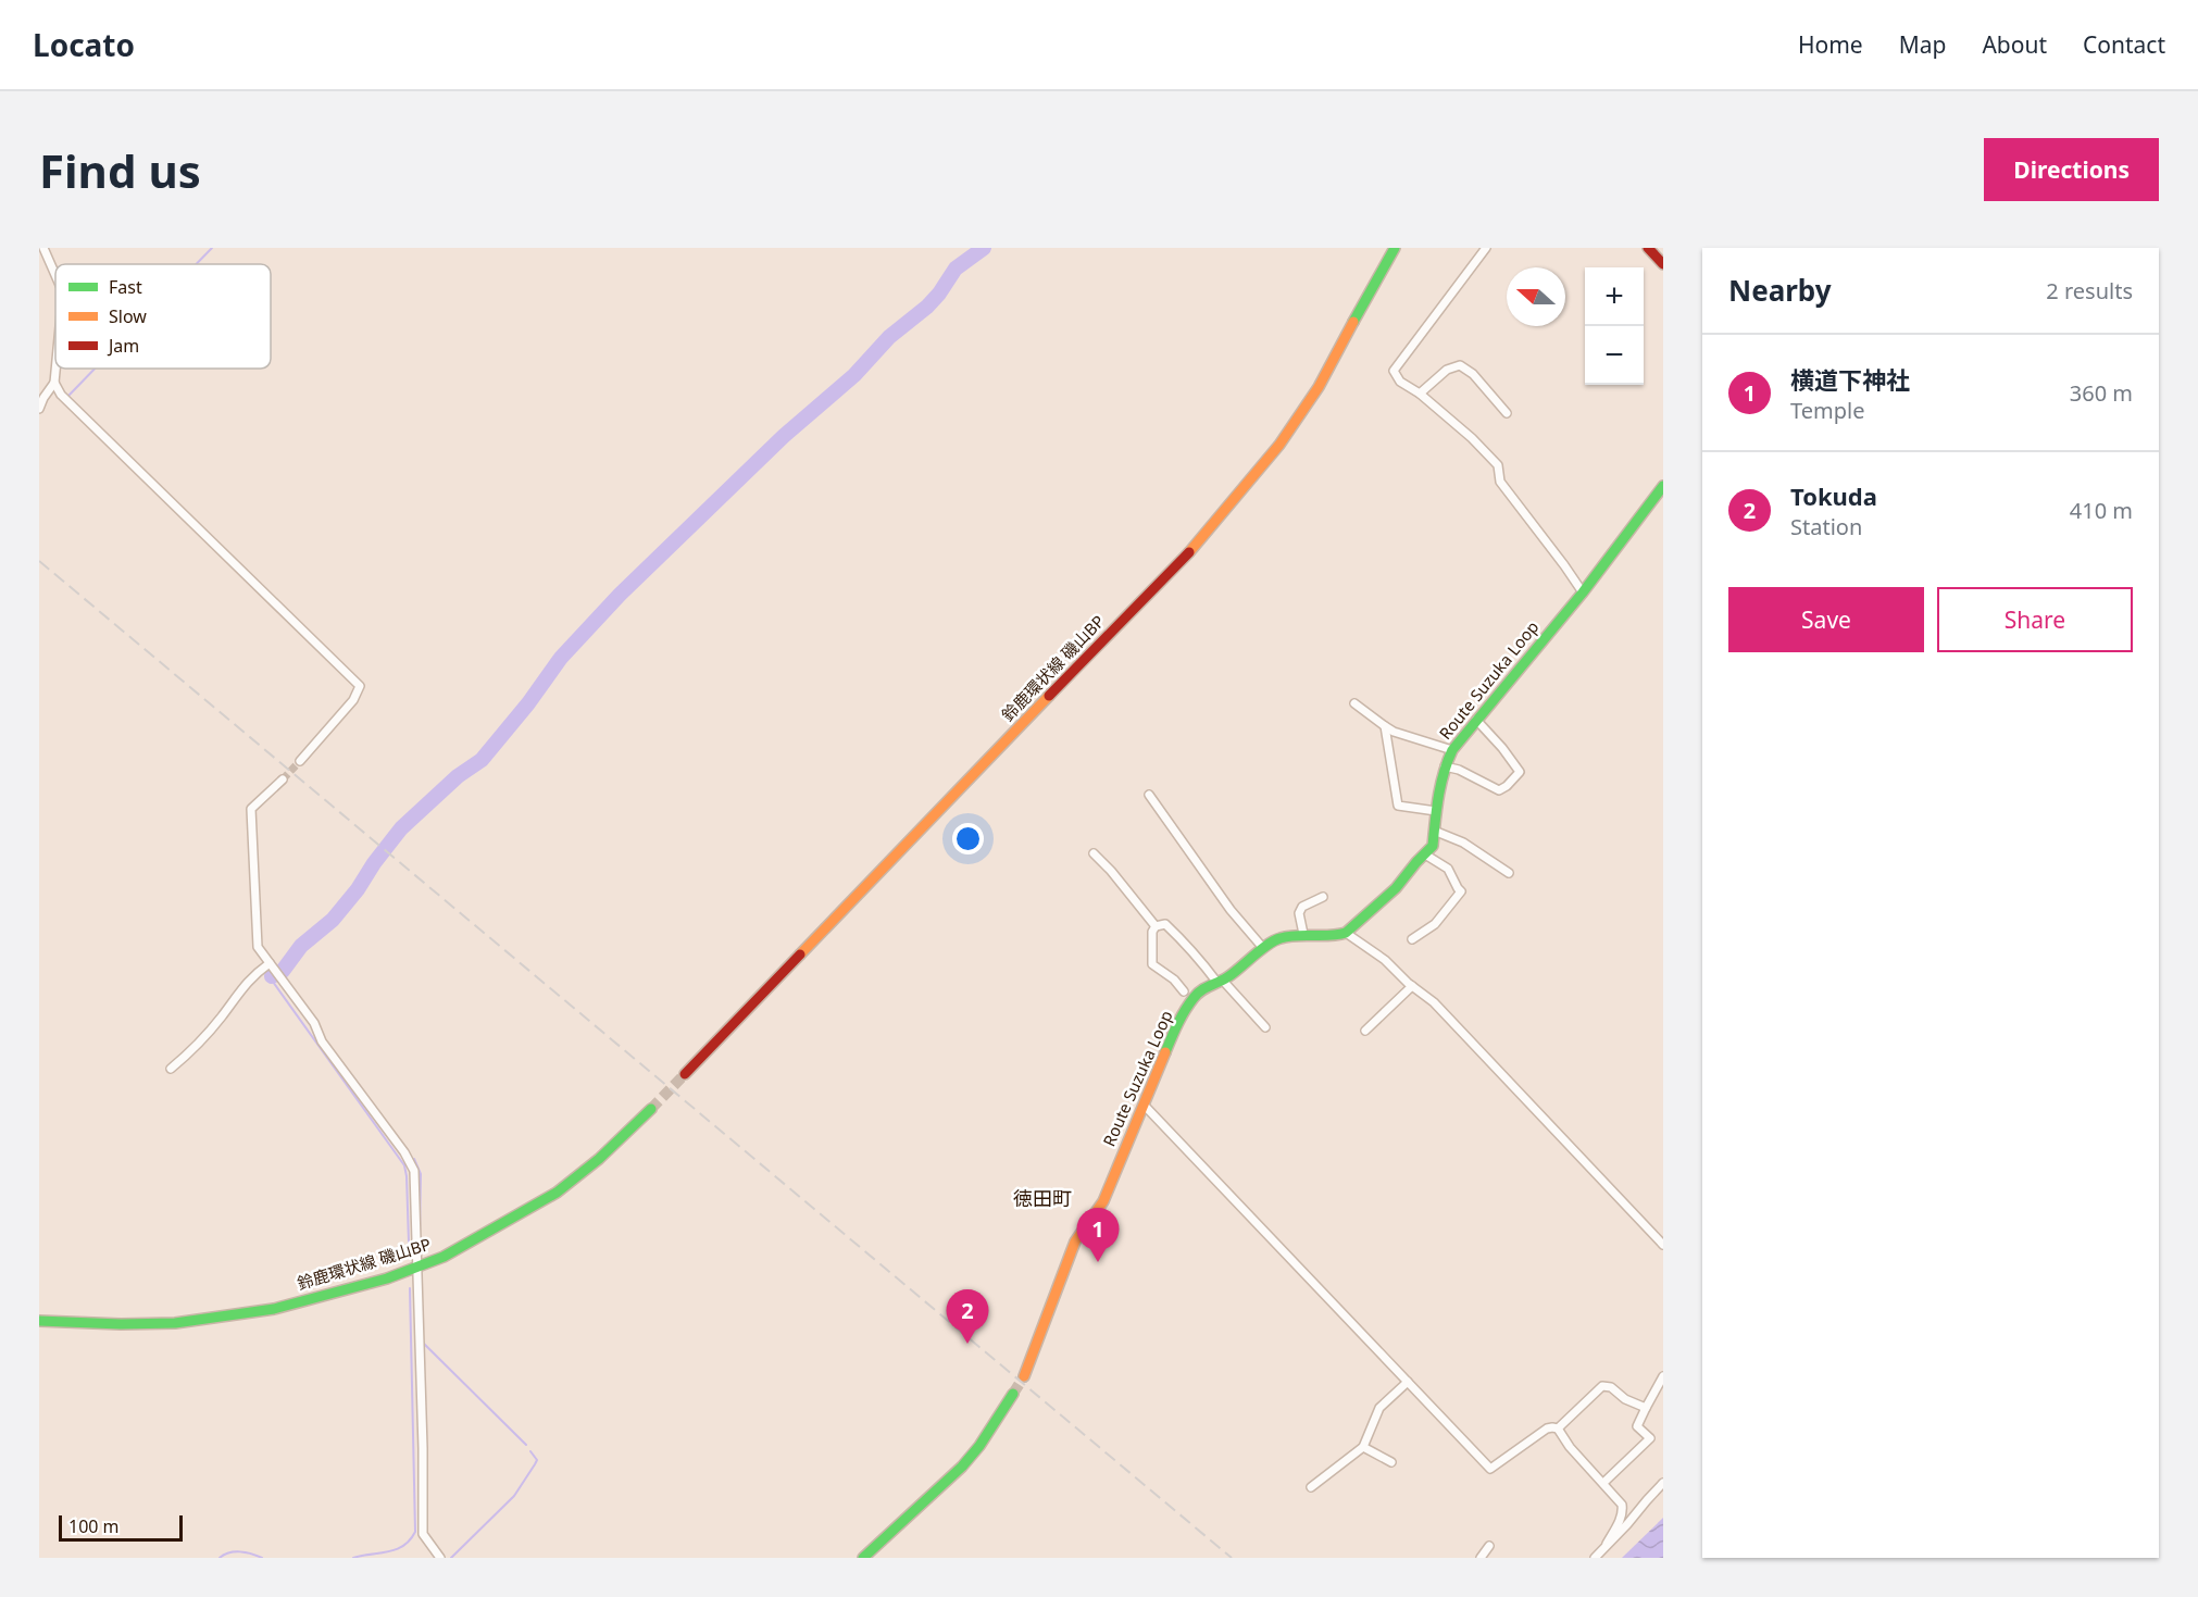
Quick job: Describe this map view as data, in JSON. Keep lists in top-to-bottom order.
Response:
{
  "streets": {
    "main road": ["鈴鹿環状線 磯山BP", "Route Suzuka Loop"]
  },
  "districts": ["徳田町"],
  "legend": ["Fast", "Slow", "Jam"],
  "scale_bar": "100 m",
  "north": "left",
  "page": {
    "header": "Locato",
    "nav": [
      "Home",
      "Map",
      "About",
      "Contact"
    ],
    "buttons": [
      "Directions",
      ["Save", "Share"]
    ],
    "title": "Find us",
    "heading": ["Nearby", "2 results"],
    "map_buttons": ["+", "−"],
    "list": [
      {
        "mark": "1",
        "name": "横道下神社",
        "note": "Temple",
        "value": "360 m"
      },
      {
        "mark": "2",
        "name": "Tokuda",
        "note": "Station",
        "value": "410 m"
      }
    ],
    "pins": ["1", "2"],
    "scale": "100 m"
  }
}
